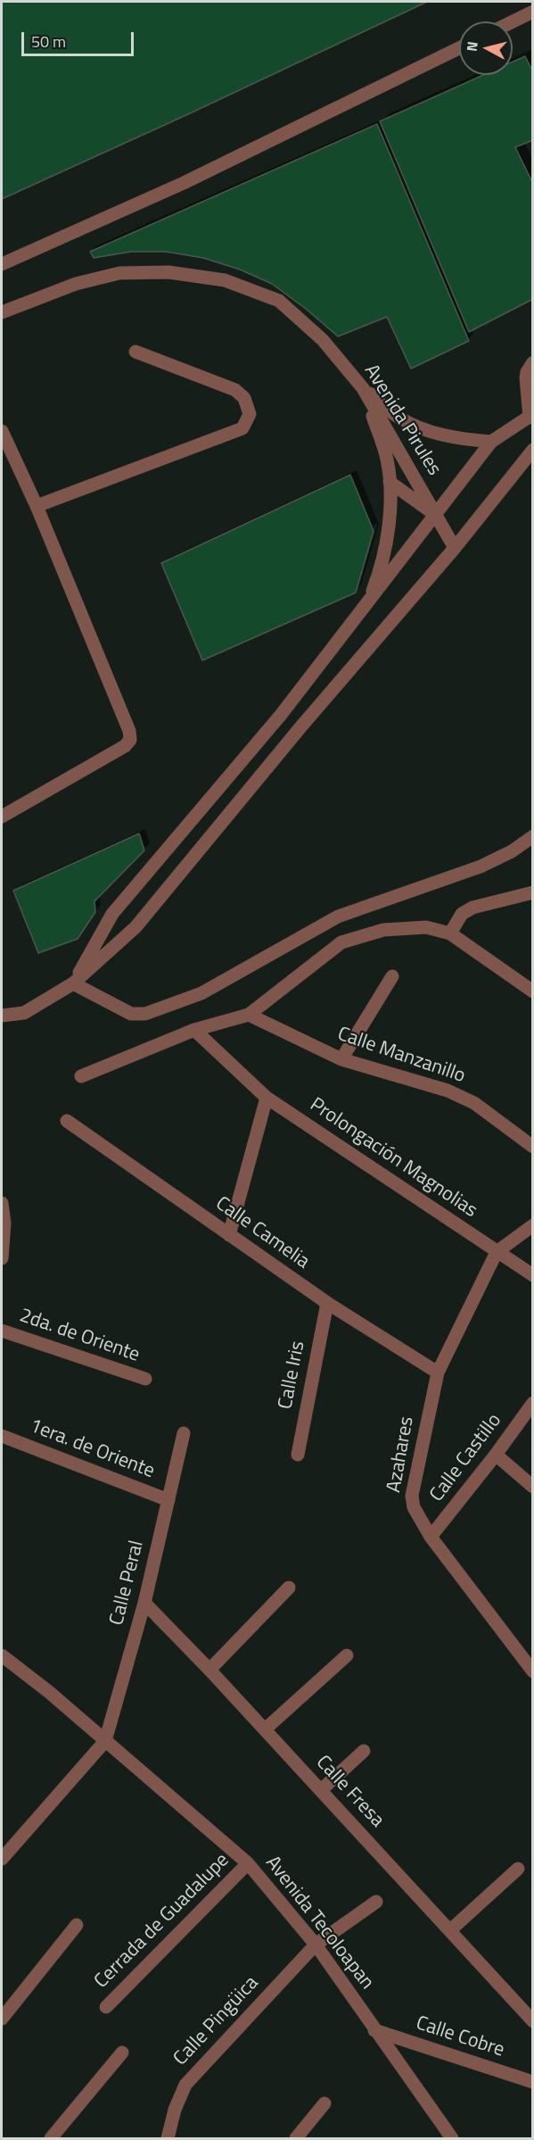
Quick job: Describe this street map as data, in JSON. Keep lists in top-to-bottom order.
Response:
{
  "streets": {
    "street": [
      "Avenida Pirules",
      "Calle Manzanillo",
      "Prolongación Magnolias",
      "Calle Camelia",
      "2da. de Oriente",
      "Calle Iris",
      "1era. de Oriente",
      "Azahares",
      "Calle Castillo",
      "Calle Peral",
      "Calle Fresa",
      "Cerrada de Guadalupe",
      "Avenida Tecoloapan",
      "Calle Pingüica",
      "Calle Cobre"
    ]
  },
  "crossings": [
    ["Prolongación Magnolias", "Azahares"],
    ["Calle Camelia", "Calle Iris"],
    ["Calle Camelia", "Azahares"],
    ["1era. de Oriente", "Calle Peral"],
    ["Azahares", "Calle Castillo"],
    ["Calle Peral", "Calle Fresa"],
    ["Calle Peral", "Avenida Tecoloapan"],
    ["Cerrada de Guadalupe", "Avenida Tecoloapan"],
    ["Avenida Tecoloapan", "Calle Pingüica"],
    ["Avenida Tecoloapan", "Calle Cobre"]
  ],
  "scale_bar": "50 m",
  "north": "left"
}
